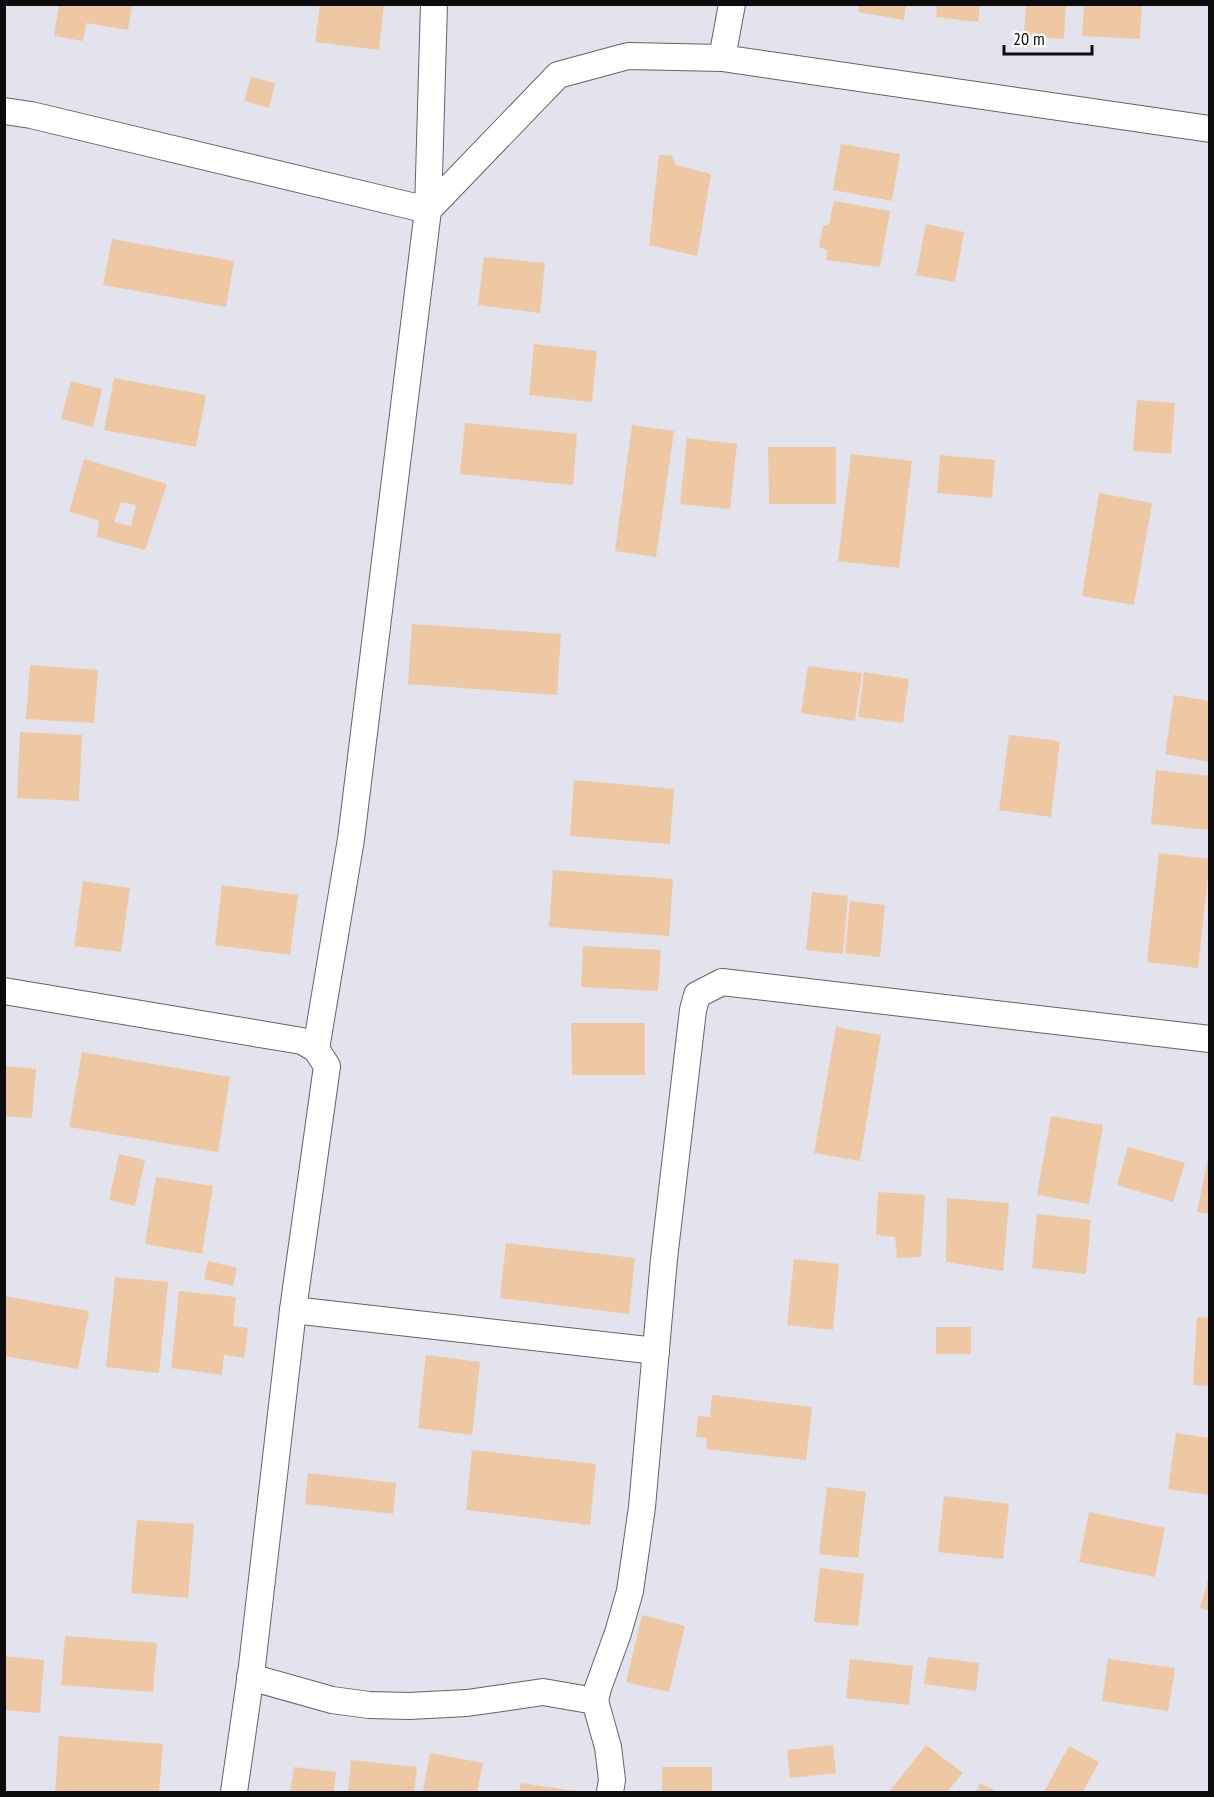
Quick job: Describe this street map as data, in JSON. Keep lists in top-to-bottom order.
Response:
{
  "scale_bar": "20 m"
}
